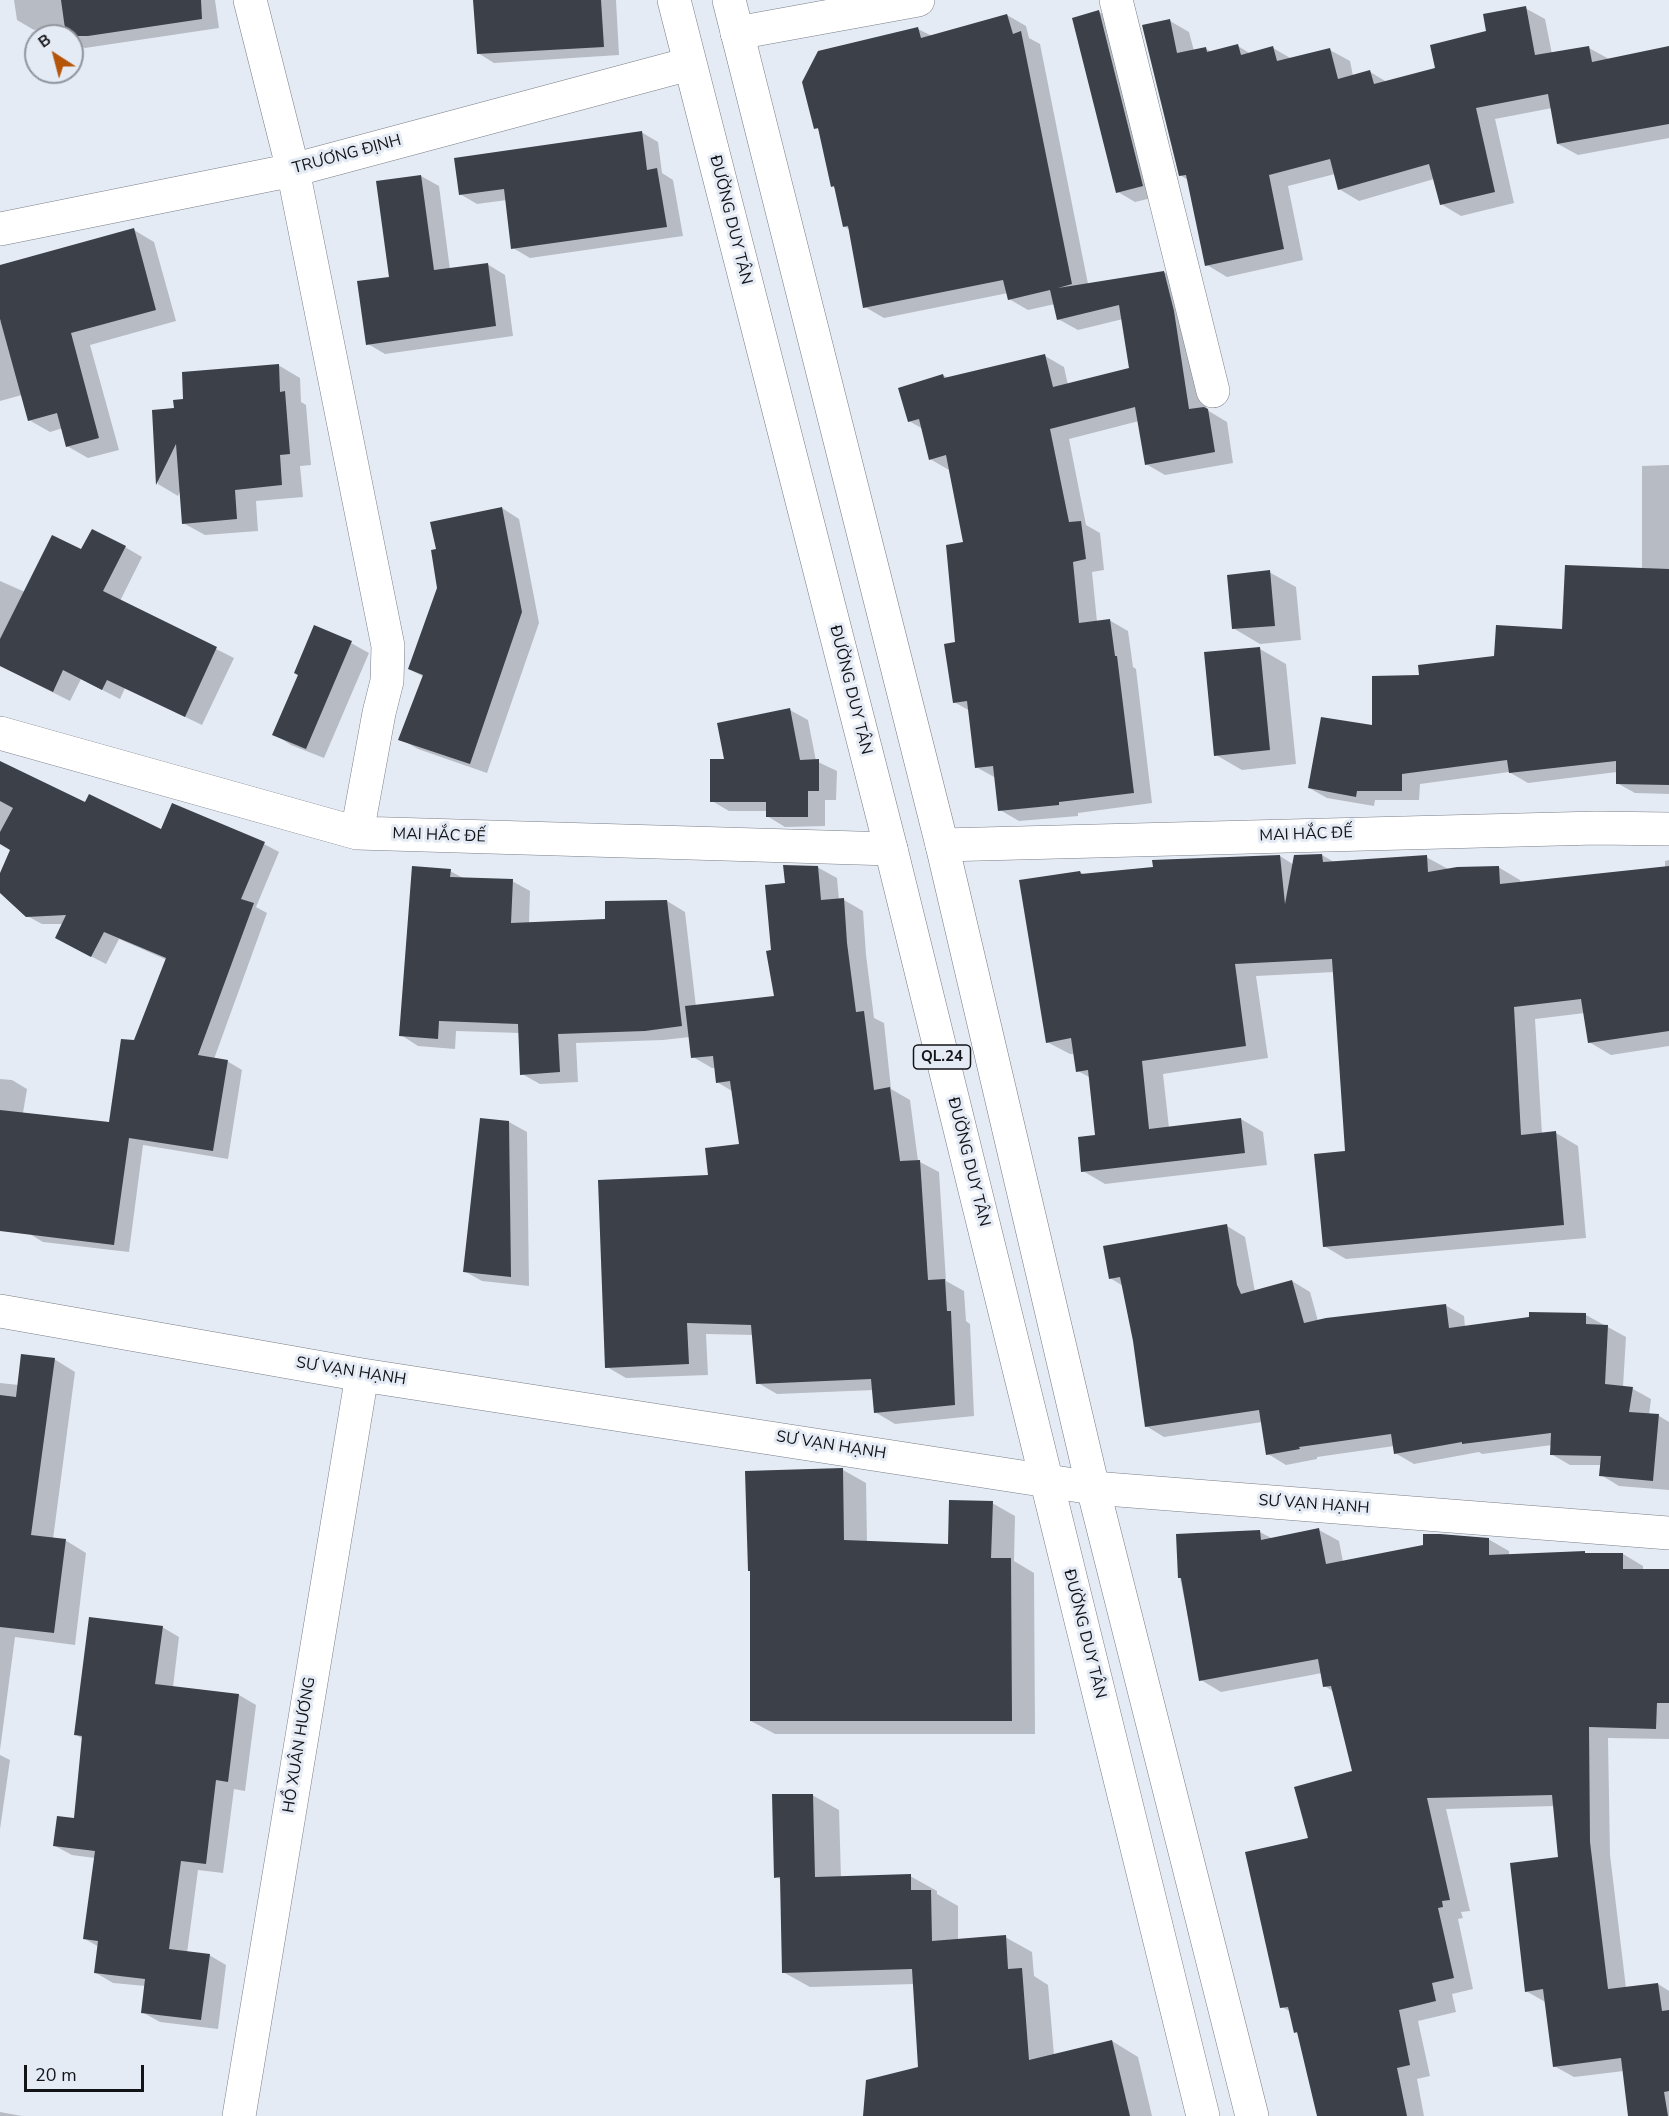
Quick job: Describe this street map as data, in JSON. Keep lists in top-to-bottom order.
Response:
{
  "streets": {
    "street": [
      "TRƯƠNG ĐỊNH",
      "ĐƯỜNG DUY TÂN",
      "MAI HẮC ĐẾ",
      "QL.24",
      "SƯ VẠN HẠNH",
      "HỒ XUÂN HƯƠNG"
    ]
  },
  "crossings": [
    ["TRƯƠNG ĐỊNH", "ĐƯỜNG DUY TÂN"],
    ["ĐƯỜNG DUY TÂN", "MAI HẮC ĐẾ"],
    ["ĐƯỜNG DUY TÂN", "SƯ VẠN HẠNH"],
    ["MAI HẮC ĐẾ", "QL.24"],
    ["QL.24", "SƯ VẠN HẠNH"],
    ["SƯ VẠN HẠNH", "HỒ XUÂN HƯƠNG"]
  ],
  "scale_bar": "20 m",
  "north": "top left"
}
